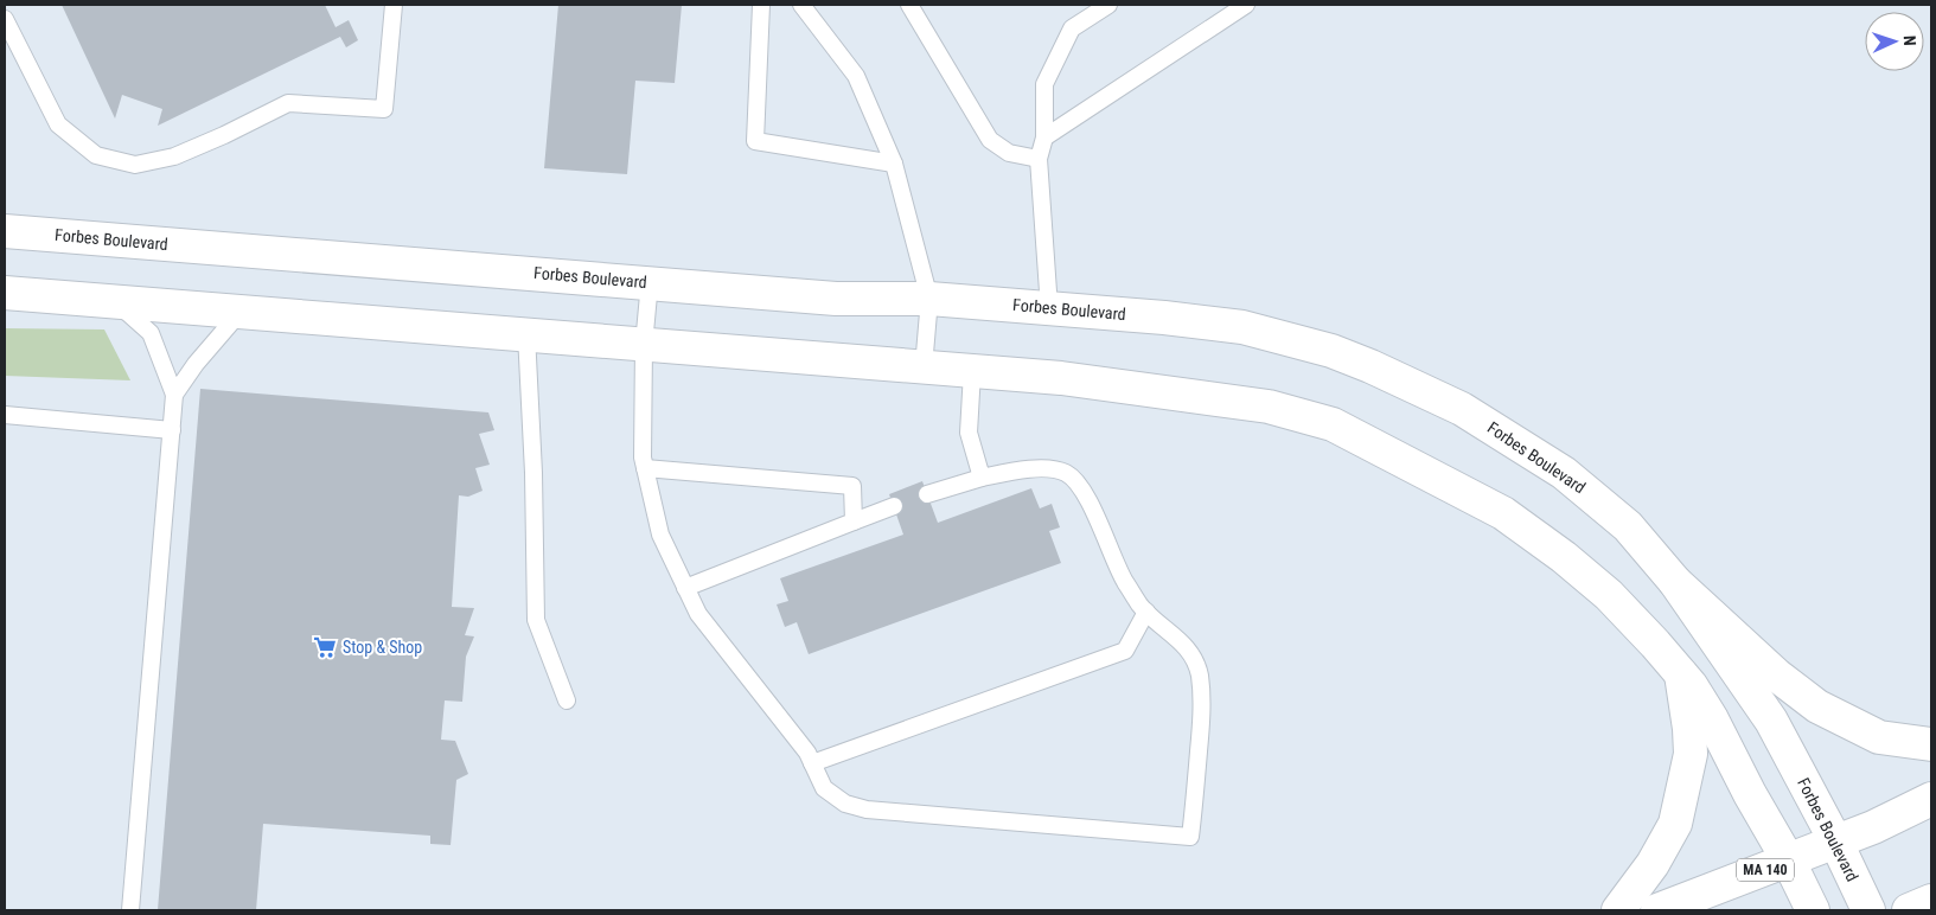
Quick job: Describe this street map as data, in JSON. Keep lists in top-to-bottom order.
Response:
{
  "streets": {
    "main road": ["Forbes Boulevard", "MA 140"]
  },
  "crossings": [
    ["Forbes Boulevard", "MA 140"]
  ],
  "places": {
    "supermarket": ["Stop & Shop"]
  },
  "north": "right"
}
